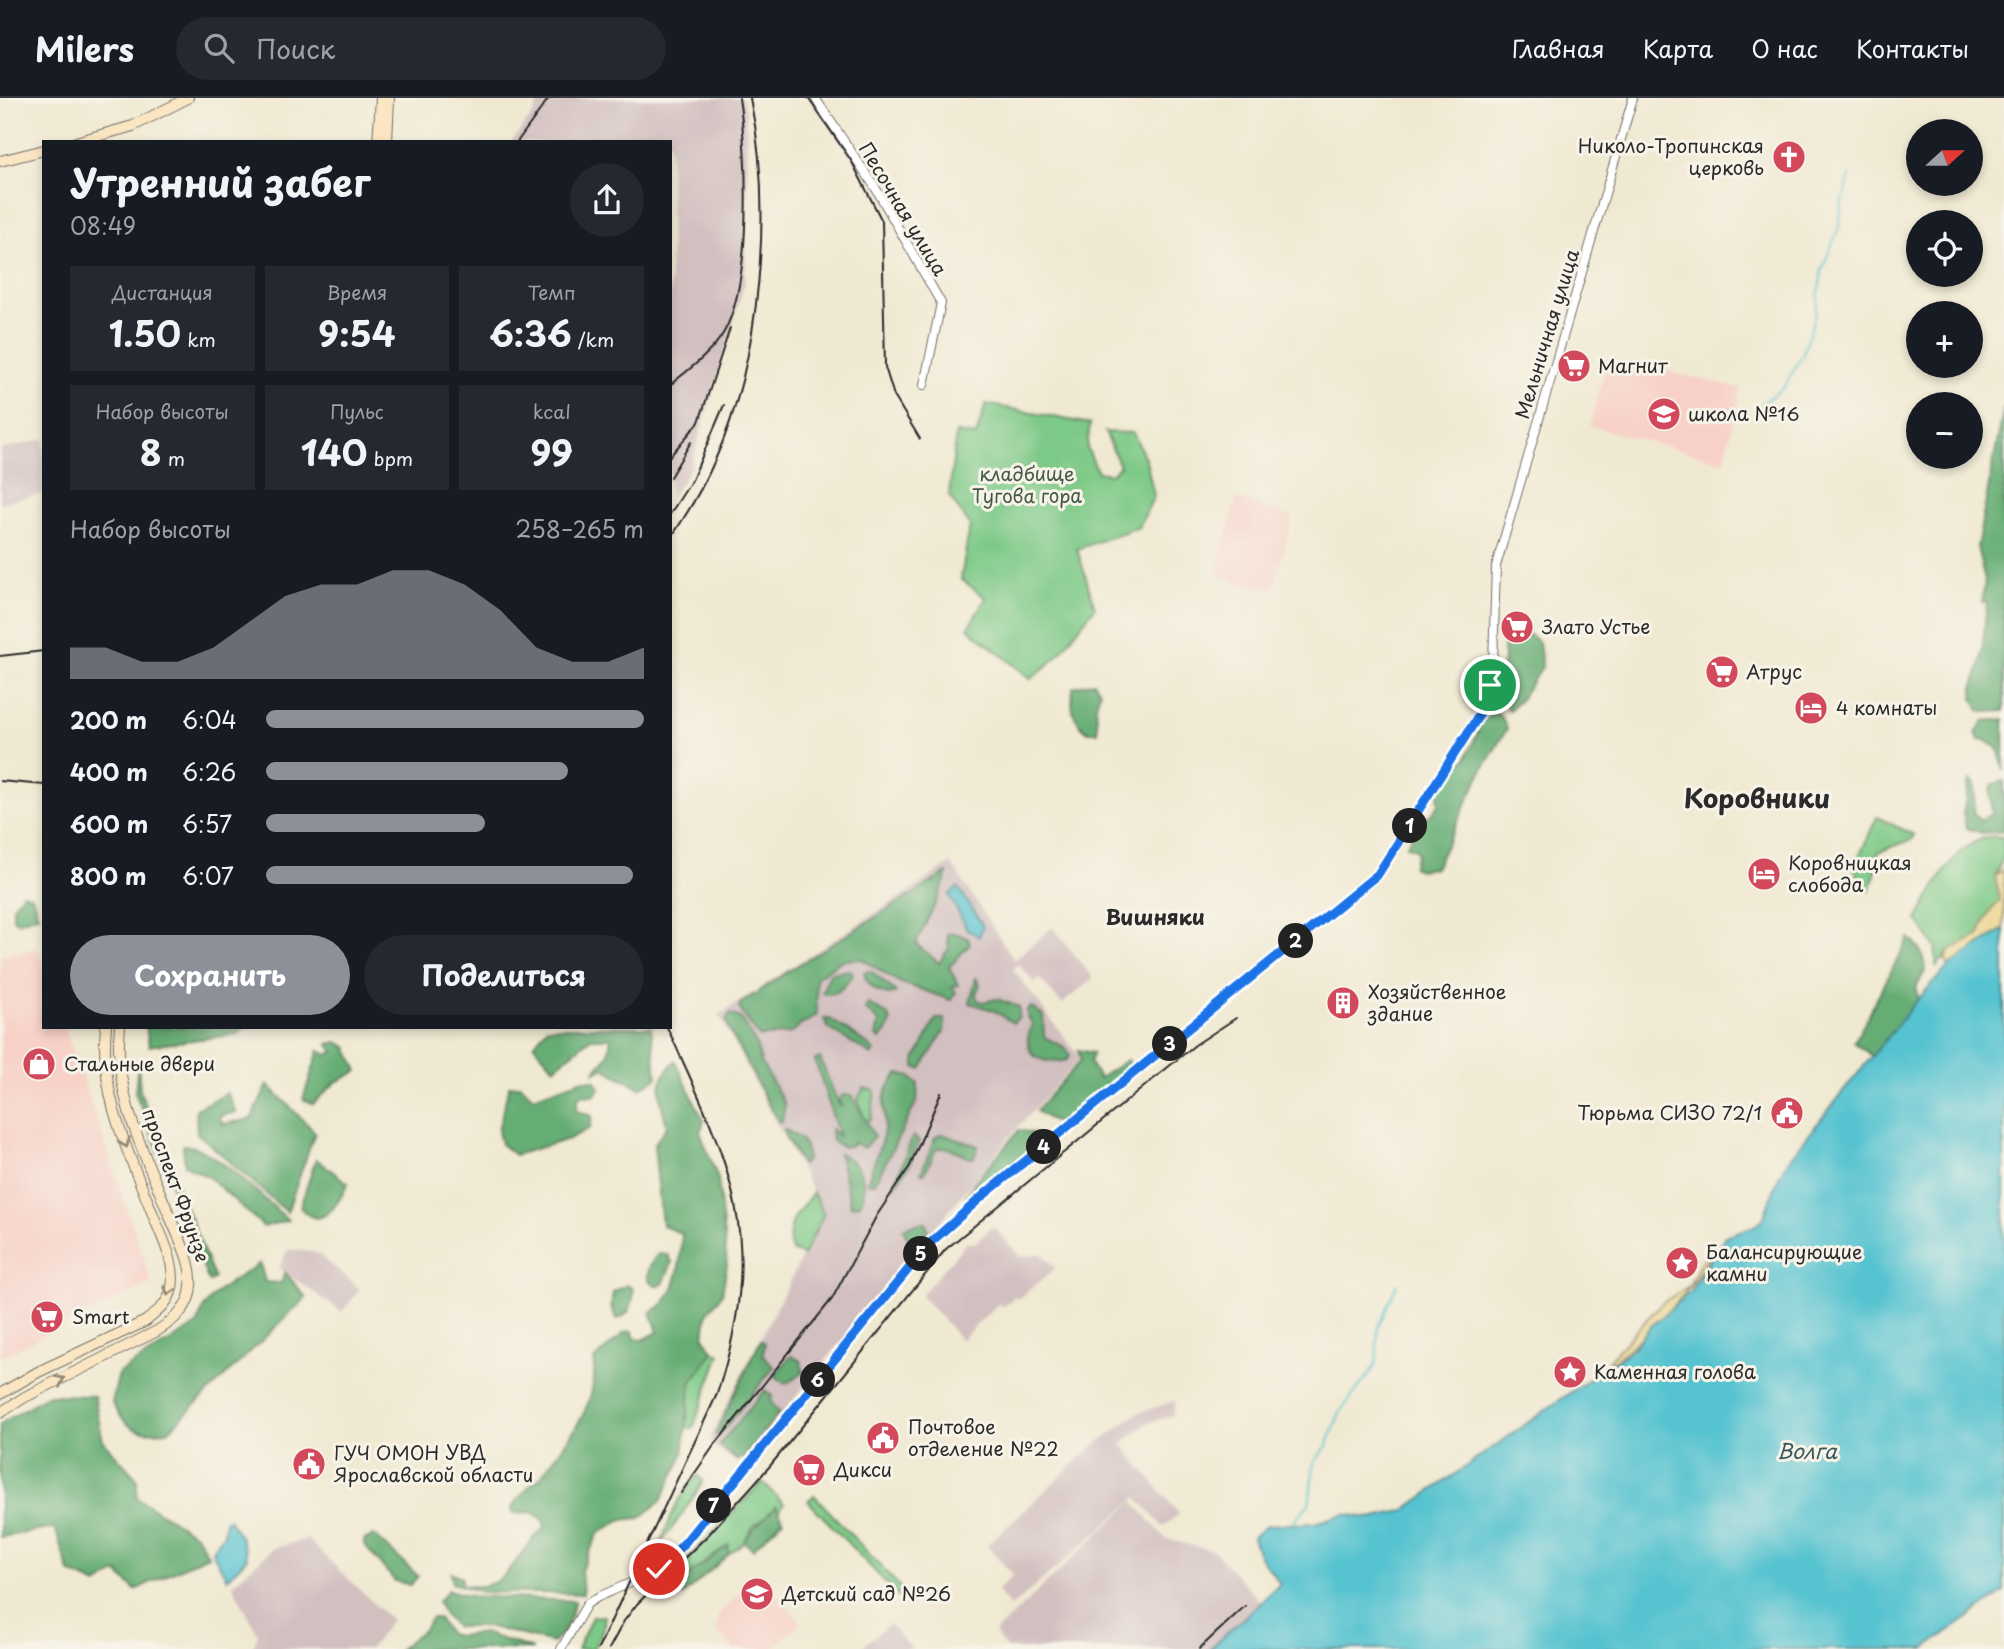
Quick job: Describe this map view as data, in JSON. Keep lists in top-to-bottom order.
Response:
{
  "streets": {
    "main road": ["проспект Фрунзе"],
    "street": ["Песочная улица", "Мельничная улица"]
  },
  "districts": ["Коровники", "Вишняки"],
  "water": ["Волга"],
  "parks": ["кладбище Тугова гора"],
  "places": {
    "church": ["Николо-Тропинская церковь"],
    "supermarket": [
      "Магнит",
      "Злато Устье",
      "Атрус",
      "Smart",
      "Дикси"
    ],
    "school or university": ["школа №16", "Детский сад №26"],
    "hotel": ["4 комнаты", "Коровницкая слобода"],
    "building": ["Хозяйственное здание"],
    "shop": ["Стальные двери"],
    "public building": ["Тюрьма СИЗО 72/1", "Почтовое отделение №22", "ГУЧ ОМОН УВД Ярославской области"],
    "place": ["Балансирующие камни", "Каменная голова"]
  },
  "north": "right",
  "page": {
    "header": "Milers",
    "search": "Поиск",
    "nav": [
      "Главная",
      "Карта",
      "О нас",
      "Контакты"
    ],
    "map_buttons": ["+", "−"],
    "heading": ["Утренний забег", "08:49"],
    "stats": [
      ["Дистанция", "1.50 km"],
      ["Время", "9:54"],
      ["Темп", "6:36 /km"],
      ["Набор высоты", "8 m"],
      ["Пульс", "140 bpm"],
      ["kcal", "99"]
    ],
    "chart": ["Набор высоты", "258–265 m"],
    "list": [
      {
        "name": "200 m",
        "note": "6:04"
      },
      {
        "name": "400 m",
        "note": "6:26"
      },
      {
        "name": "600 m",
        "note": "6:57"
      },
      {
        "name": "800 m",
        "note": "6:07"
      }
    ],
    "pins": [
      "1",
      "2",
      "3",
      "4",
      "5",
      "6",
      "7"
    ],
    "buttons": ["Сохранить", "Поделиться"]
  }
}
